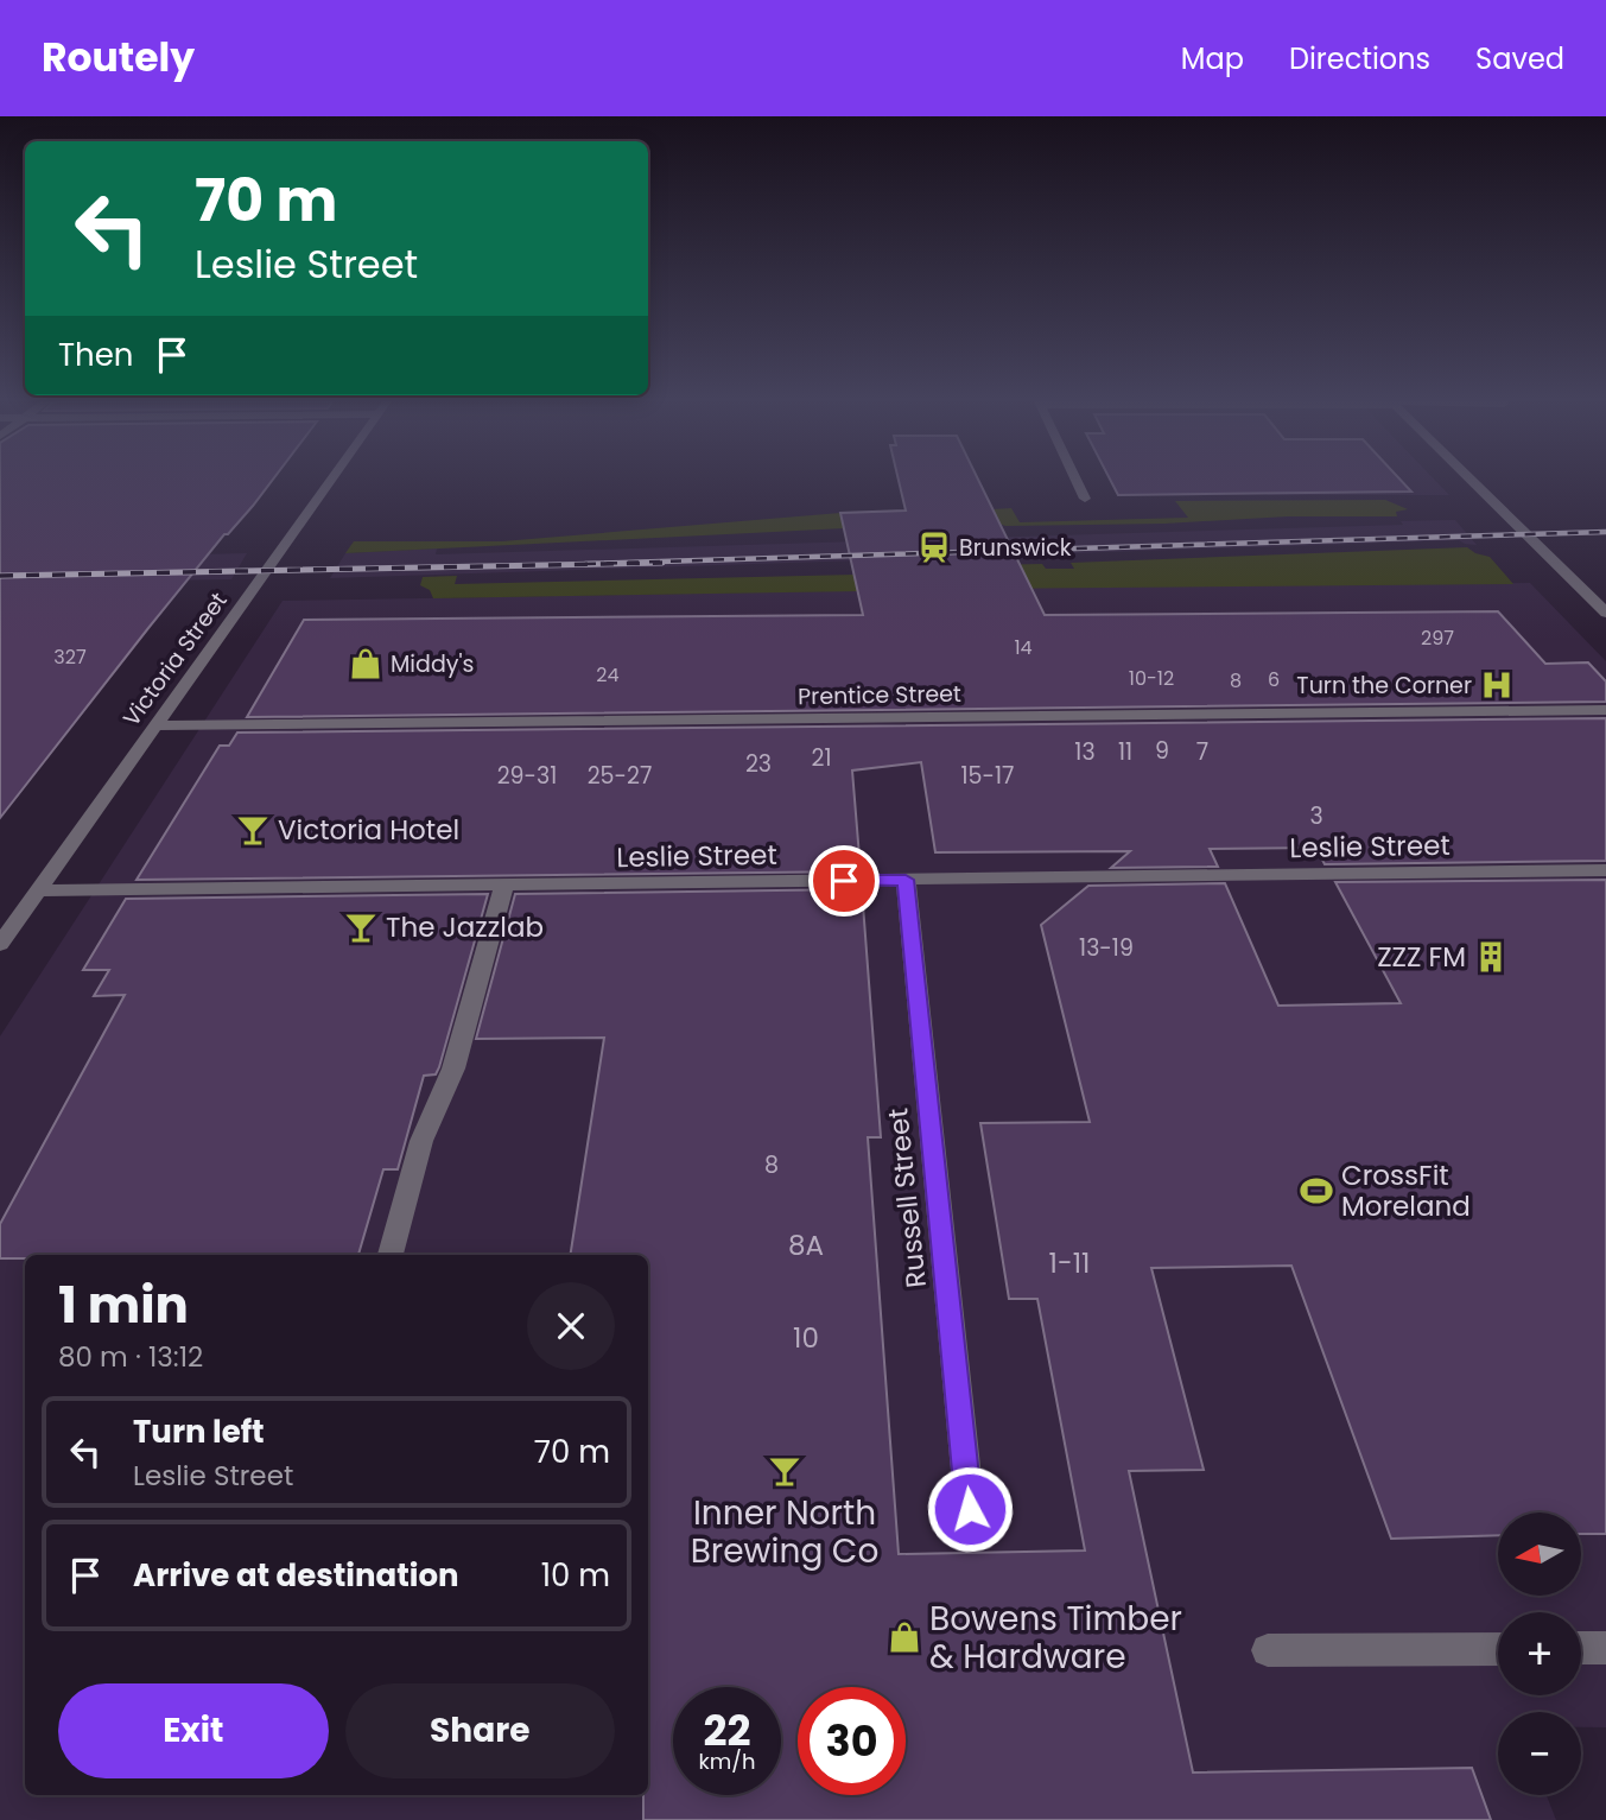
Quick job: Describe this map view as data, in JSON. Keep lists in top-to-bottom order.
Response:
{
  "streets": {
    "street": [
      "Victoria Street",
      "Prentice Street",
      "Leslie Street",
      "Russell Street"
    ]
  },
  "crossings": [
    ["Victoria Street", "Prentice Street"],
    ["Victoria Street", "Leslie Street"],
    ["Leslie Street", "Russell Street"]
  ],
  "places": {
    "station": ["Brunswick"],
    "shop": ["Middy's", "Bowens Timber & Hardware"],
    "hospital": ["Turn the Corner"],
    "bar": ["Victoria Hotel", "The Jazzlab", "Inner North Brewing Co"],
    "building": ["ZZZ FM"],
    "sports": ["CrossFit Moreland"]
  },
  "house_numbers": [
    "297",
    "14",
    "327",
    "24",
    "10-12",
    "6",
    "8",
    "9",
    "13",
    "11",
    "7",
    "21",
    "23",
    "29-31",
    "25-27",
    "15-17",
    "3",
    "13-19",
    "8",
    "8A",
    "1-11",
    "10"
  ],
  "north": "left",
  "page": {
    "header": "Routely",
    "nav": ["Map", "Directions", "Saved"],
    "turn": ["70 m", "Leslie Street"],
    "then": "Then",
    "heading": ["1 min", "80 m · 13:12"],
    "list": [
      {
        "name": "Turn left",
        "note": "Leslie Street",
        "value": "70 m"
      },
      {
        "name": "Arrive at destination",
        "value": "10 m"
      }
    ],
    "map_buttons": ["+", "−"],
    "buttons": ["Exit", "Share"],
    "speed": "22 km/h",
    "limit": "30"
  }
}
